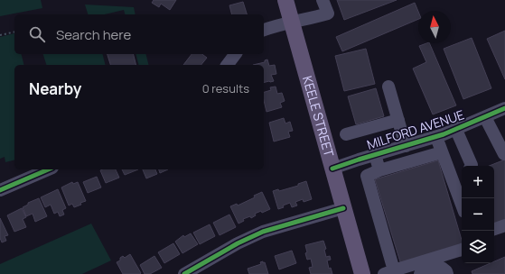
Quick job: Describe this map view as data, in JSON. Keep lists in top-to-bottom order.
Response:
{
  "streets": {
    "main road": ["KEELE STREET"],
    "street": ["MILFORD AVENUE"]
  },
  "crossings": [
    ["KEELE STREET", "MILFORD AVENUE"]
  ],
  "north": "top",
  "page": {
    "search": "Search here",
    "heading": ["Nearby", "0 results"],
    "map_buttons": ["+", "−"]
  }
}
